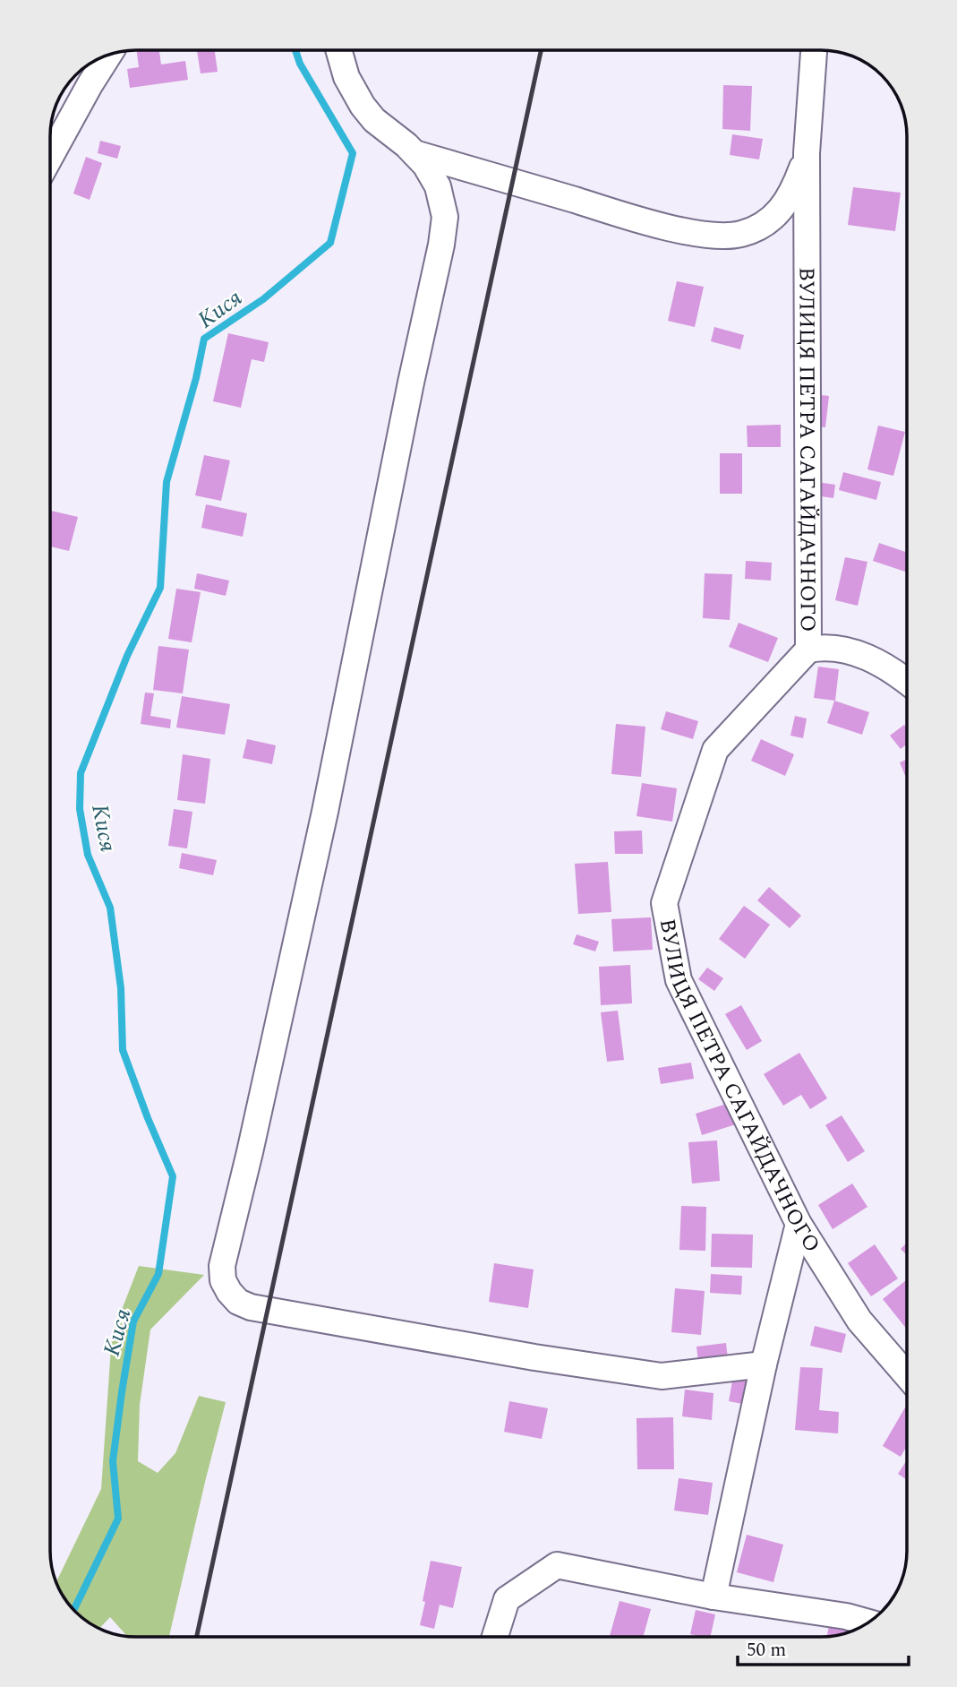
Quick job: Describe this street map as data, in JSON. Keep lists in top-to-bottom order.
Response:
{
  "streets": {
    "street": ["ВУЛИЦЯ ПЕТРА САГАЙДАЧНОГО"]
  },
  "water": ["Кися"],
  "scale_bar": "50 m"
}
